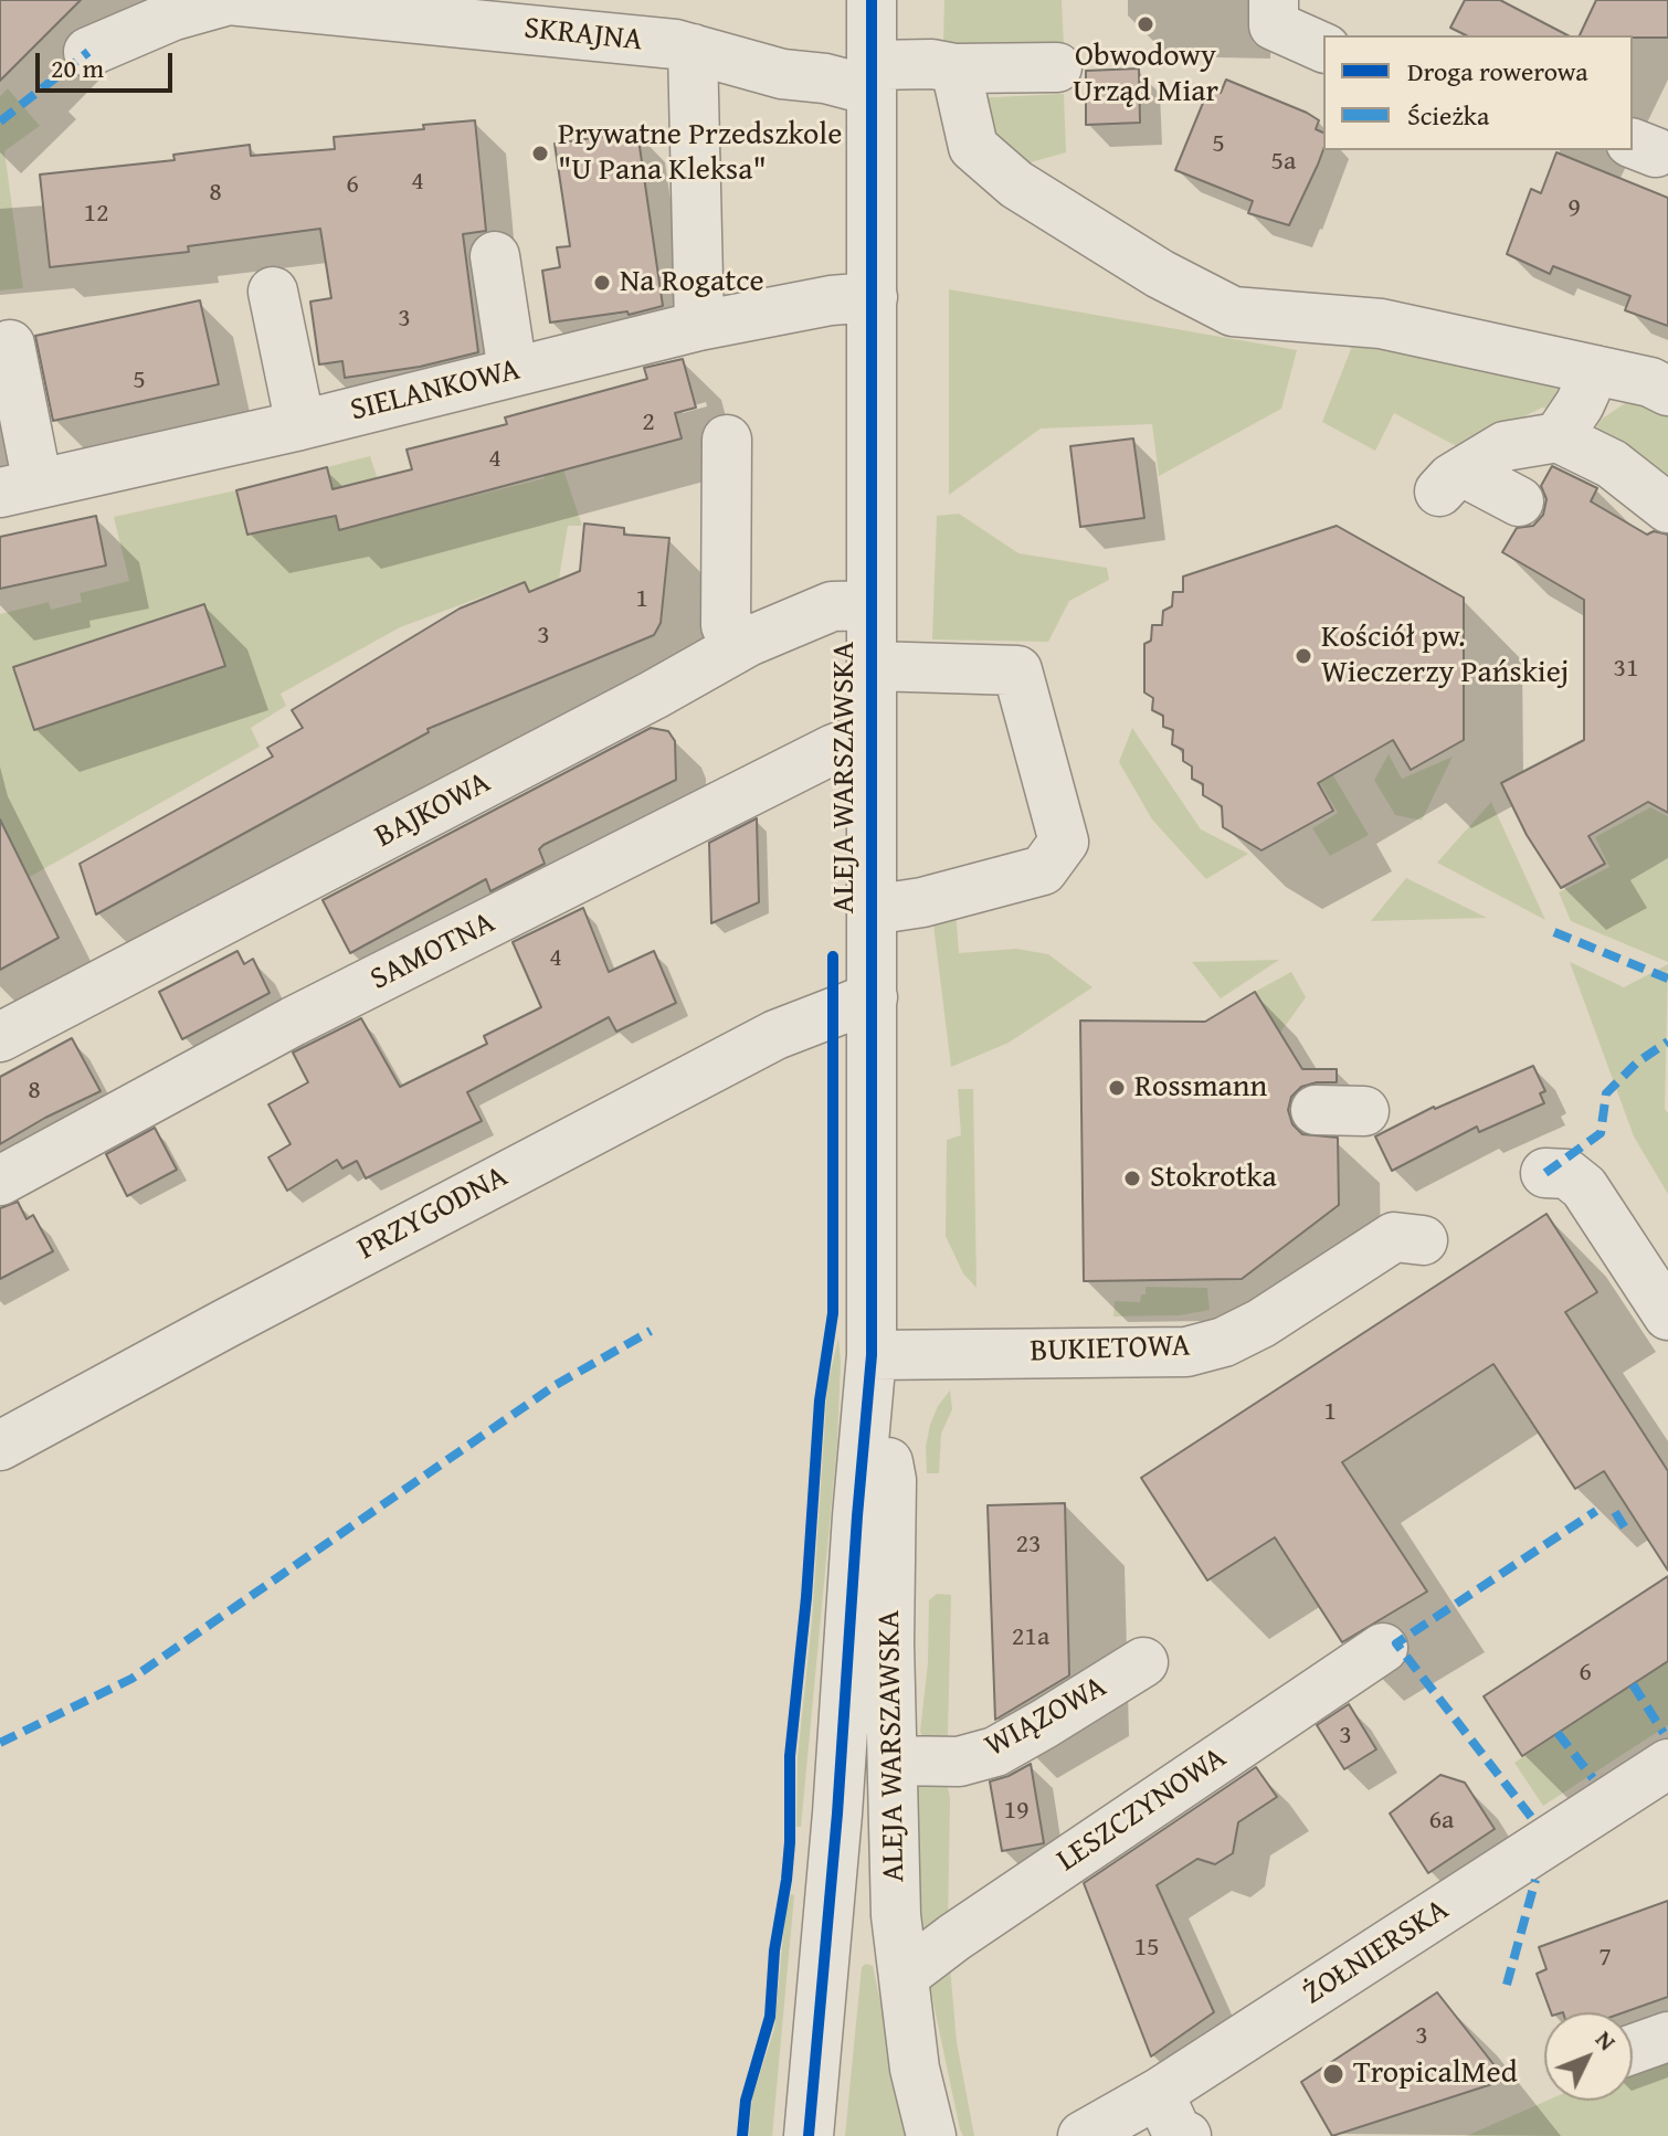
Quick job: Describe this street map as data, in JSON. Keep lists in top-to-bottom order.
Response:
{
  "streets": {
    "street": [
      "SKRAJNA",
      "SIELANKOWA",
      "ALEJA WARSZAWSKA",
      "BAJKOWA",
      "SAMOTNA",
      "PRZYGODNA",
      "BUKIETOWA",
      "WIĄZOWA",
      "LESZCZYNOWA",
      "ŻOŁNIERSKA"
    ]
  },
  "crossings": [
    ["SKRAJNA", "ALEJA WARSZAWSKA"],
    ["SIELANKOWA", "ALEJA WARSZAWSKA"],
    ["ALEJA WARSZAWSKA", "BAJKOWA"],
    ["ALEJA WARSZAWSKA", "SAMOTNA"],
    ["ALEJA WARSZAWSKA", "PRZYGODNA"],
    ["ALEJA WARSZAWSKA", "BUKIETOWA"],
    ["ALEJA WARSZAWSKA", "WIĄZOWA"],
    ["ALEJA WARSZAWSKA", "LESZCZYNOWA"]
  ],
  "places": [
    "Obwodowy Urząd Miar",
    "Prywatne Przedszkole \"U Pana Kleksa\"",
    "Na Rogatce",
    "Kościół pw. Wieczerzy Pańskiej",
    "Rossmann",
    "Stokrotka",
    "TropicalMed"
  ],
  "house_numbers": [
    "5",
    "5a",
    "4",
    "6",
    "8",
    "9",
    "12",
    "3",
    "5",
    "2",
    "4",
    "1",
    "3",
    "31",
    "4",
    "8",
    "1",
    "23",
    "21a",
    "6",
    "3",
    "19",
    "6a",
    "15",
    "7",
    "3"
  ],
  "legend": ["Droga rowerowa", "Ścieżka"],
  "scale_bar": "20 m",
  "north": "top right"
}
